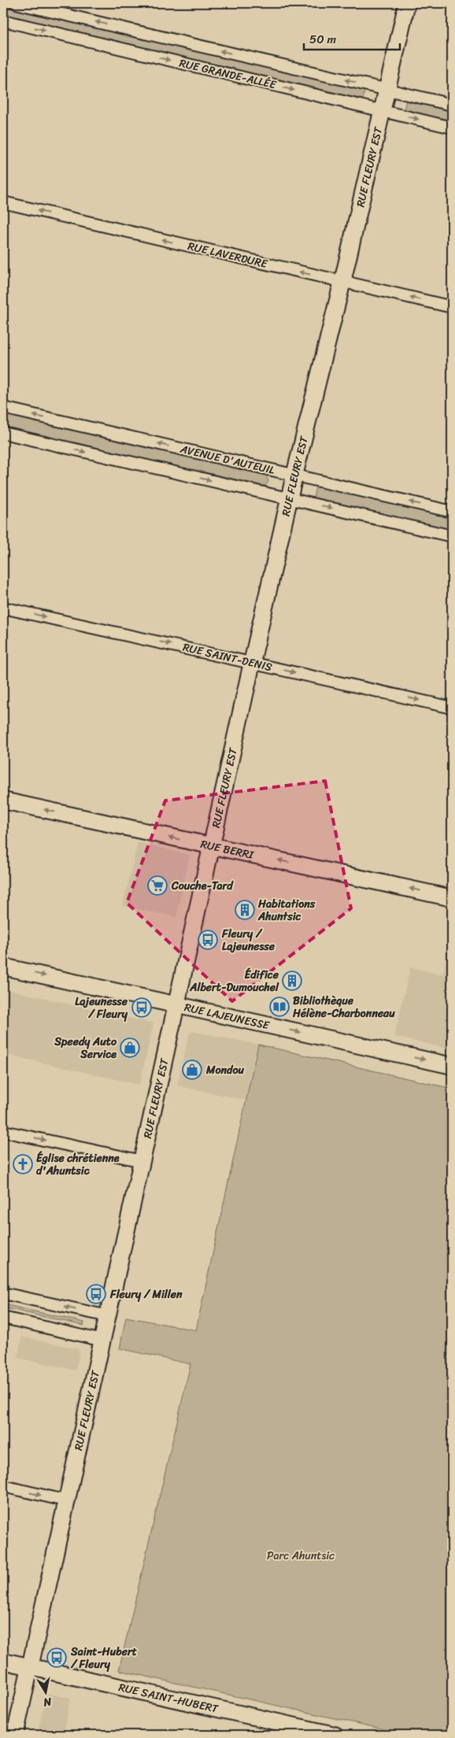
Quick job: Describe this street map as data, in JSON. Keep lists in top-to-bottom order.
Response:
{
  "streets": {
    "street": [
      "RUE GRANDE-ALLÉE",
      "RUE FLEURY EST",
      "RUE LAVERDURE",
      "AVENUE D'AUTEUIL",
      "RUE SAINT-DENIS",
      "RUE BERRI",
      "RUE LAJEUNESSE",
      "RUE SAINT-HUBERT"
    ]
  },
  "crossings": [
    ["RUE GRANDE-ALLÉE", "RUE FLEURY EST"],
    ["RUE FLEURY EST", "RUE LAVERDURE"],
    ["RUE FLEURY EST", "AVENUE D'AUTEUIL"],
    ["RUE FLEURY EST", "RUE SAINT-DENIS"],
    ["RUE FLEURY EST", "RUE BERRI"],
    ["RUE FLEURY EST", "RUE LAJEUNESSE"],
    ["RUE FLEURY EST", "RUE SAINT-HUBERT"]
  ],
  "one_way": [
    "RUE LAVERDURE",
    "RUE SAINT-DENIS",
    "RUE BERRI",
    "RUE LAJEUNESSE"
  ],
  "parks": ["Parc Ahuntsic"],
  "places": {
    "supermarket": ["Couche-Tard"],
    "building": ["Habitations Ahuntsic", "Édifice Albert-Dumouchel"],
    "bus stop": [
      "Fleury / Lajeunesse",
      "Lajeunesse / Fleury",
      "Fleury / Millen",
      "Saint-Hubert / Fleury"
    ],
    "library": ["Bibliothèque Hélène-Charbonneau"],
    "shop": ["Speedy Auto Service", "Mondou"],
    "church": ["Église chrétienne d'Ahuntsic"]
  },
  "scale_bar": "50 m",
  "north": "bottom"
}
